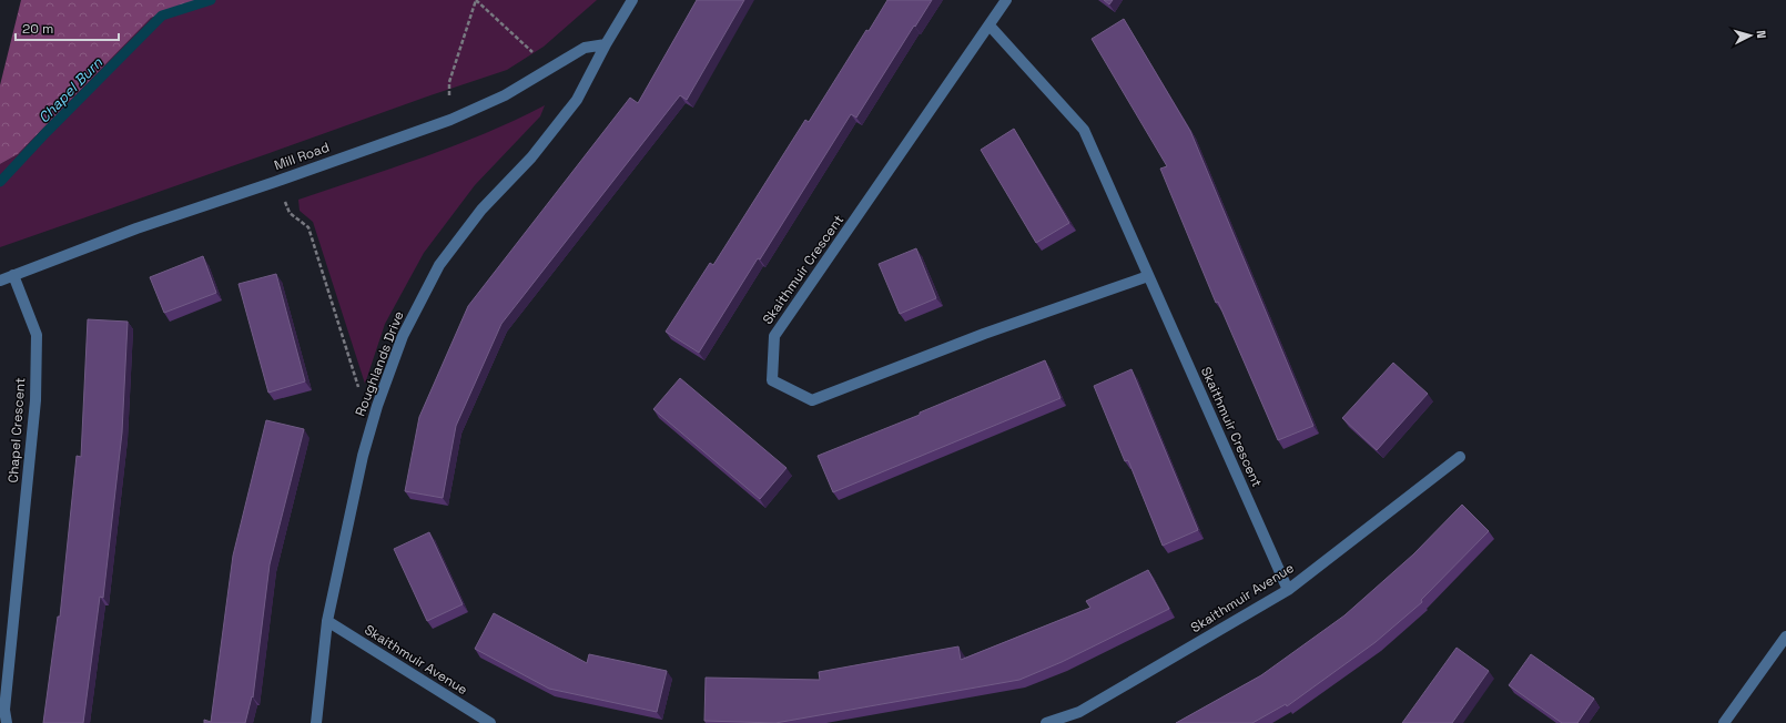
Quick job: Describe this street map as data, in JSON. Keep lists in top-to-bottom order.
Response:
{
  "streets": {
    "street": [
      "Mill Road",
      "Skaithmuir Crescent",
      "Roughlands Drive",
      "Chapel Crescent",
      "Skaithmuir Avenue"
    ]
  },
  "crossings": [
    ["Mill Road", "Roughlands Drive"],
    ["Mill Road", "Chapel Crescent"],
    ["Skaithmuir Crescent", "Skaithmuir Avenue"],
    ["Roughlands Drive", "Skaithmuir Avenue"]
  ],
  "water": ["Chapel Burn"],
  "scale_bar": "20 m",
  "north": "right"
}
